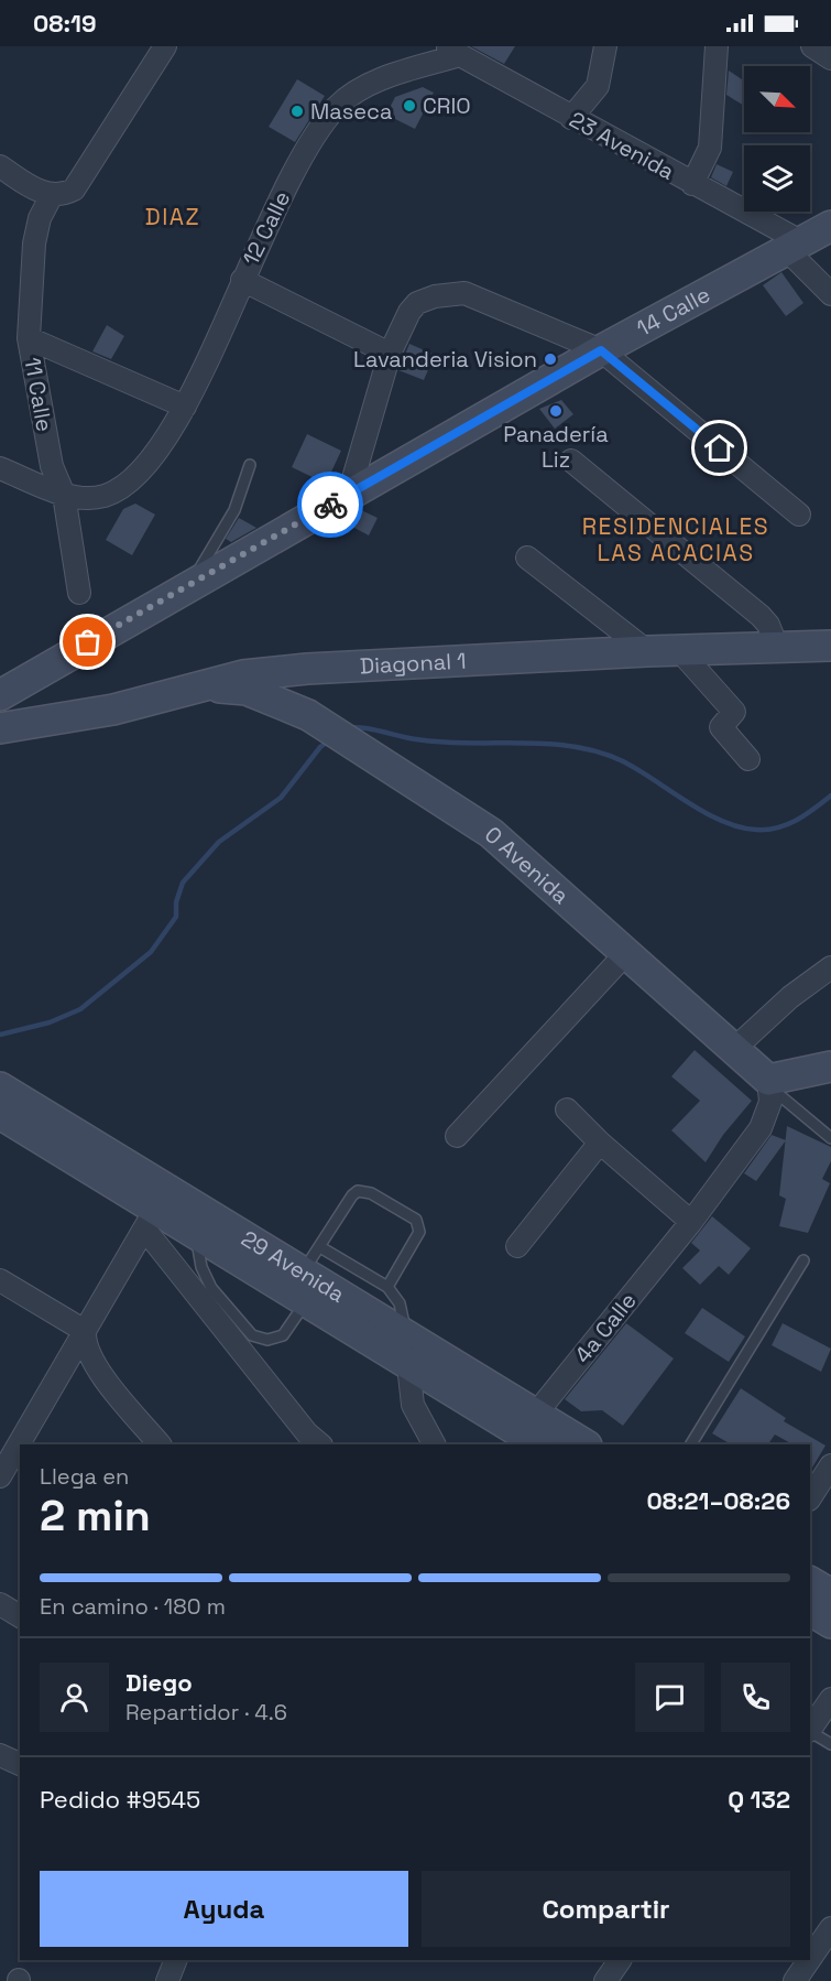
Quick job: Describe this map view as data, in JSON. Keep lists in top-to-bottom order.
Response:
{
  "streets": {
    "street": [
      "23 Avenida",
      "12 Calle",
      "14 Calle",
      "11 Calle",
      "Diagonal 1",
      "0 Avenida",
      "29 Avenida",
      "4a Calle"
    ]
  },
  "crossings": [
    ["23 Avenida", "12 Calle"],
    ["23 Avenida", "14 Calle"],
    ["12 Calle", "11 Calle"],
    ["Diagonal 1", "0 Avenida"],
    ["0 Avenida", "4a Calle"],
    ["29 Avenida", "4a Calle"]
  ],
  "districts": ["DIAZ", "RESIDENCIALES LAS ACACIAS"],
  "places": [
    "CRIO",
    "Maseca",
    "Lavanderia Vision",
    "Panadería Liz"
  ],
  "north": "bottom right",
  "page": {
    "status": "08:19",
    "heading": ["2 min", "Llega en", "08:21–08:26"],
    "panel": [
      "Diego",
      "Repartidor · 4.6",
      "Pedido #9545",
      "Q 132"
    ],
    "bar": "En camino · 180 m",
    "buttons": ["Ayuda", "Compartir"]
  }
}
